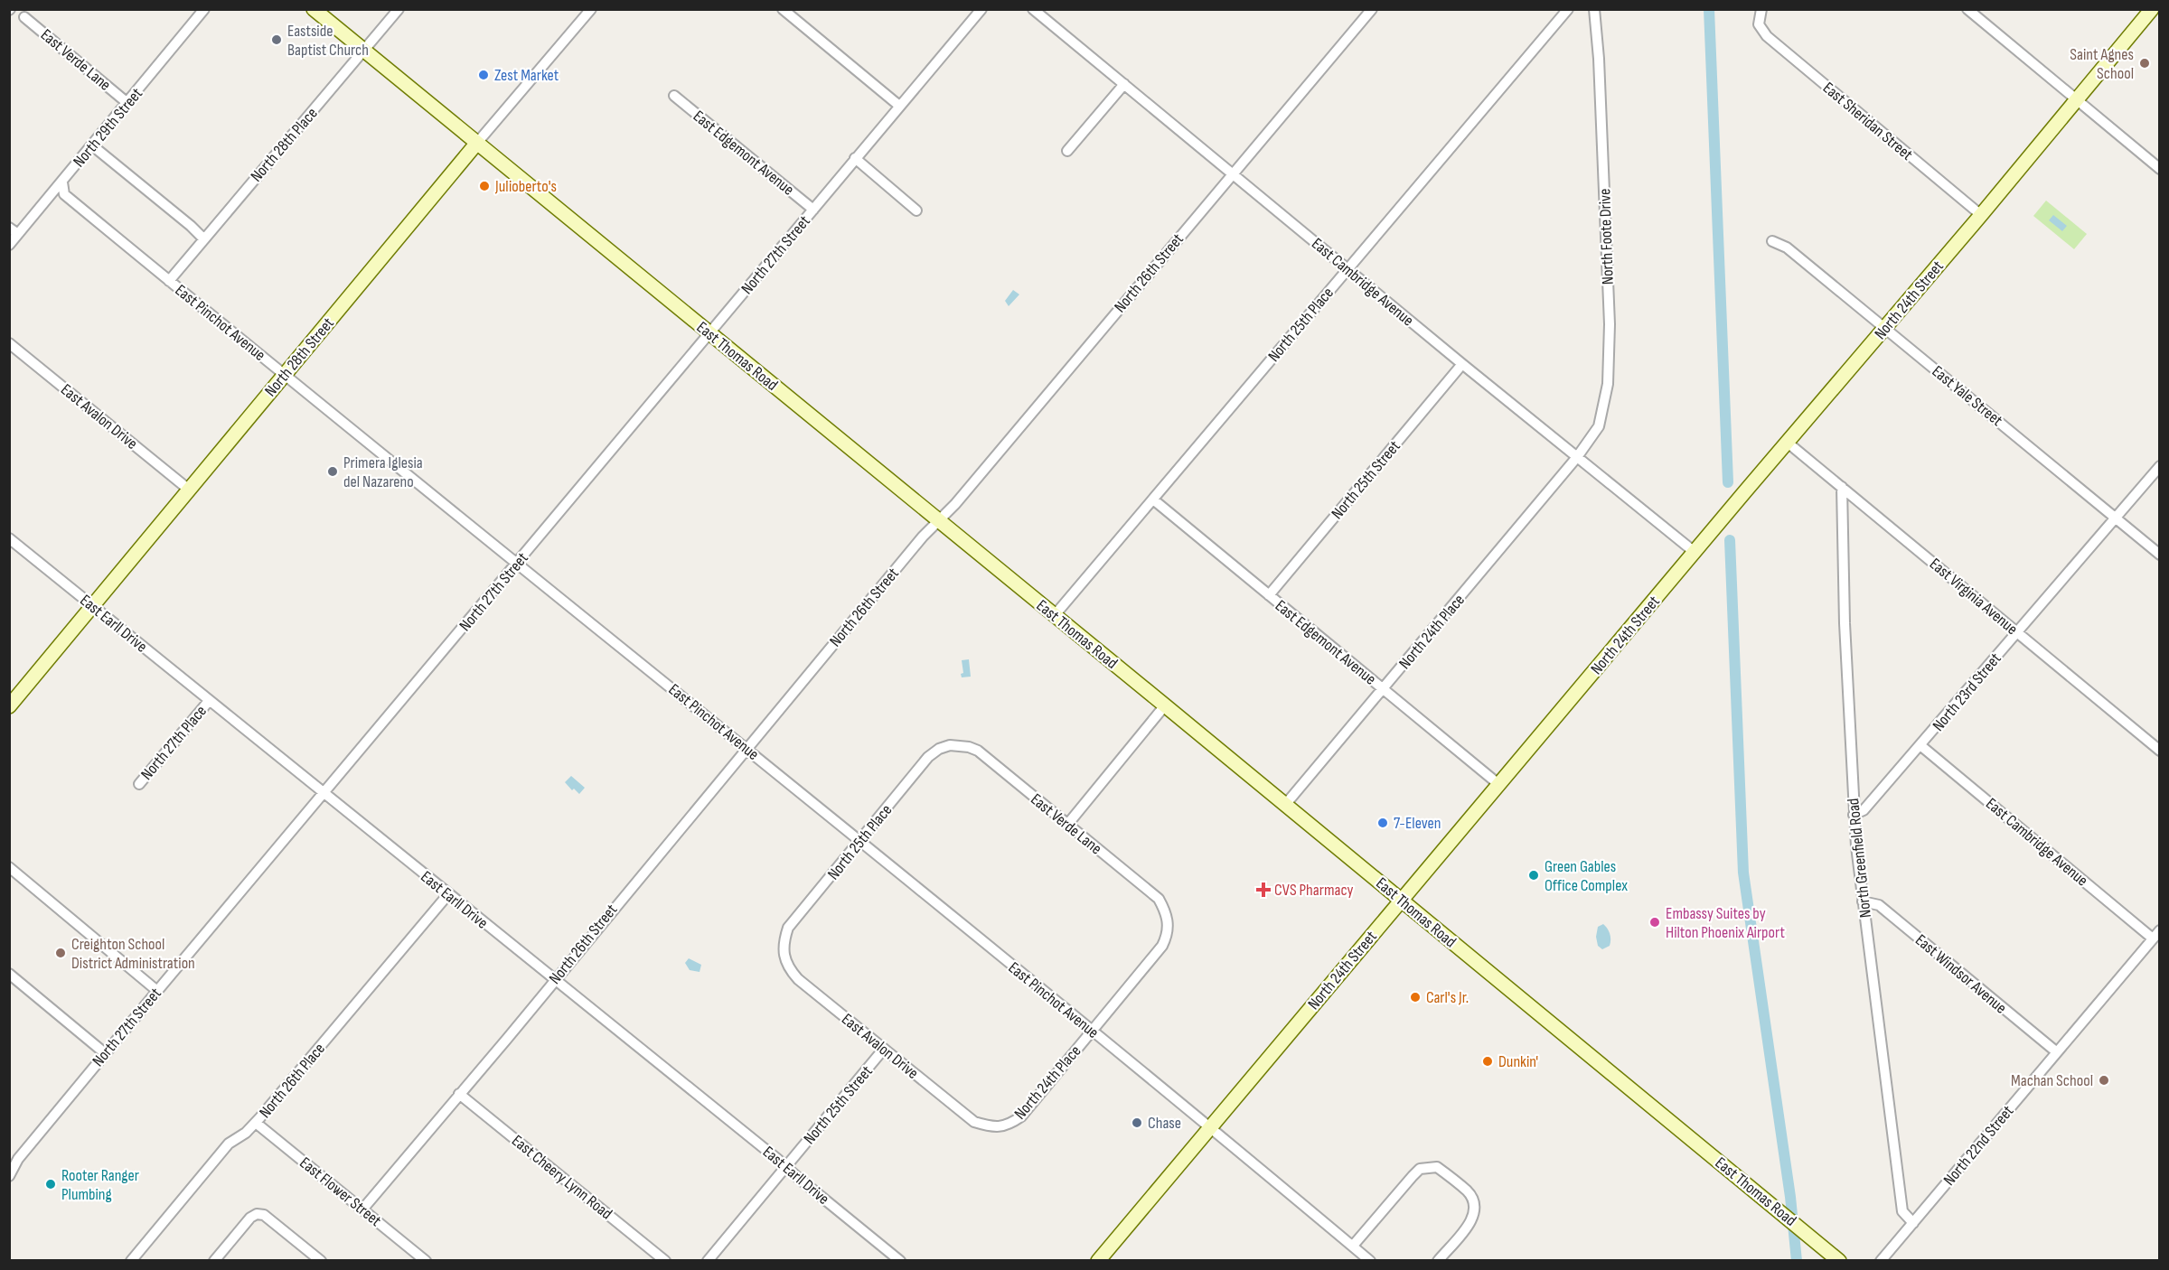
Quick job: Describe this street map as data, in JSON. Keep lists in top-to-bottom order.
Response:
{
  "streets": {
    "main road": ["North 24th Street", "East Thomas Road", "North 28th Street"],
    "street": [
      "East Verde Lane",
      "East Sheridan Street",
      "North 29th Street",
      "North 28th Place",
      "East Edgemont Avenue",
      "North Foote Drive",
      "North 27th Street",
      "North 26th Street",
      "East Cambridge Avenue",
      "East Pinchot Avenue",
      "North 25th Place",
      "East Yale Street",
      "East Avalon Drive",
      "North 25th Street",
      "East Virginia Avenue",
      "East Earll Drive",
      "North 24th Place",
      "North 23rd Street",
      "North 27th Place",
      "North Greenfield Road",
      "East Windsor Avenue",
      "North 26th Place",
      "North 22nd Street",
      "East Cheery Lynn Road",
      "East Flower Street"
    ]
  },
  "crossings": [
    ["East Verde Lane", "North 29th Street"],
    ["East Verde Lane", "North 25th Place"],
    ["East Verde Lane", "North 24th Place"],
    ["East Sheridan Street", "North 24th Street"],
    ["North 29th Street", "East Pinchot Avenue"],
    ["North 28th Place", "East Pinchot Avenue"],
    ["North 28th Place", "East Thomas Road"],
    ["East Edgemont Avenue", "North 27th Street"],
    ["East Edgemont Avenue", "North 24th Street"],
    ["East Edgemont Avenue", "North 25th Place"],
    ["East Edgemont Avenue", "North 25th Street"],
    ["East Edgemont Avenue", "North 24th Place"],
    ["North Foote Drive", "East Cambridge Avenue"],
    ["North Foote Drive", "North 24th Place"],
    ["North 27th Street", "East Pinchot Avenue"],
    ["North 27th Street", "East Thomas Road"],
    ["North 27th Street", "East Earll Drive"],
    ["North 26th Street", "East Cambridge Avenue"],
    ["North 26th Street", "East Pinchot Avenue"],
    ["North 26th Street", "East Thomas Road"],
    ["North 26th Street", "East Earll Drive"],
    ["North 26th Street", "East Cheery Lynn Road"],
    ["North 26th Street", "East Flower Street"],
    ["East Cambridge Avenue", "North 24th Street"],
    ["East Cambridge Avenue", "North 25th Place"],
    ["East Cambridge Avenue", "North 25th Street"],
    ["East Cambridge Avenue", "North 24th Place"],
    ["East Cambridge Avenue", "North 23rd Street"],
    ["East Cambridge Avenue", "North 22nd Street"],
    ["North 24th Street", "East Pinchot Avenue"],
    ["North 24th Street", "East Thomas Road"],
    ["North 24th Street", "East Yale Street"],
    ["North 24th Street", "East Virginia Avenue"],
    ["East Pinchot Avenue", "North 25th Place"],
    ["East Pinchot Avenue", "North 28th Street"],
    ["East Pinchot Avenue", "North 24th Place"],
    ["North 25th Place", "East Thomas Road"],
    ["North 25th Place", "East Avalon Drive"],
    ["East Thomas Road", "North 28th Street"],
    ["East Thomas Road", "North 24th Place"],
    ["North 28th Street", "East Avalon Drive"],
    ["North 28th Street", "East Earll Drive"],
    ["East Yale Street", "North 23rd Street"],
    ["East Avalon Drive", "North 25th Street"],
    ["East Avalon Drive", "North 24th Place"],
    ["North 25th Street", "East Earll Drive"],
    ["East Virginia Avenue", "North 23rd Street"],
    ["East Virginia Avenue", "North Greenfield Road"],
    ["East Earll Drive", "North 27th Place"],
    ["East Earll Drive", "North 26th Place"],
    ["North 23rd Street", "North Greenfield Road"],
    ["North Greenfield Road", "East Windsor Avenue"],
    ["North Greenfield Road", "North 22nd Street"],
    ["East Windsor Avenue", "North 22nd Street"],
    ["North 26th Place", "East Flower Street"]
  ],
  "places": {
    "other": [
      "Eastside Baptist Church",
      "Saint Agnes School",
      "Zest Market",
      "Julioberto's",
      "Primera Iglesia del Nazareno",
      "7-Eleven",
      "Green Gables Office Complex",
      "Embassy Suites by Hilton Phoenix Airport",
      "Creighton School District Administration",
      "Carl's Jr.",
      "Dunkin'",
      "Machan School",
      "Chase",
      "Rooter Ranger Plumbing"
    ],
    "health": ["CVS Pharmacy"]
  }
}
